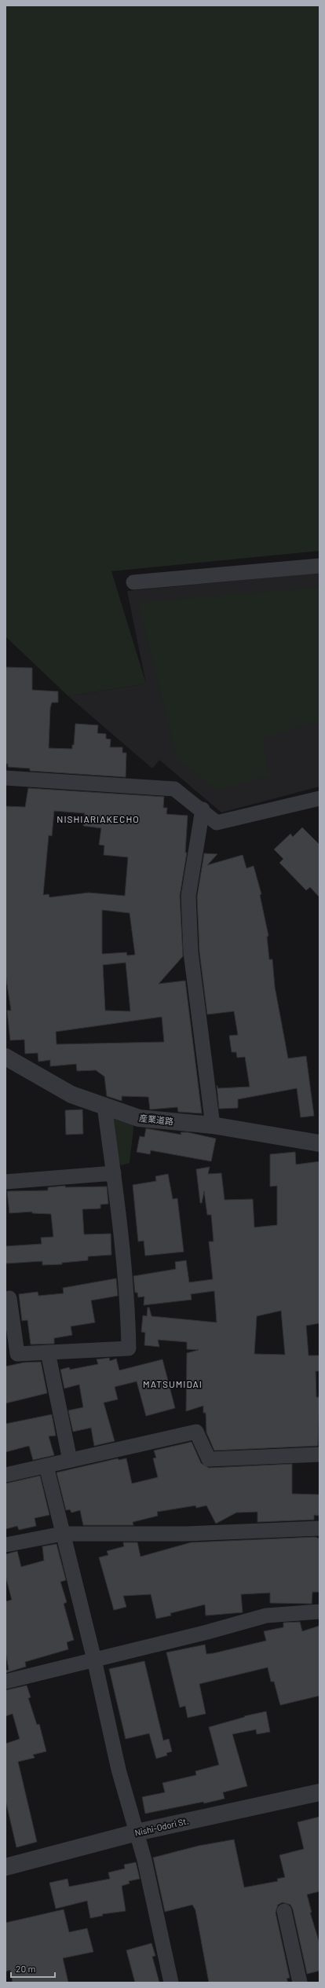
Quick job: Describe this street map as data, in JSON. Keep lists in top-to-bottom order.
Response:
{
  "streets": {
    "street": ["産業道路", "Nishi-Odori St."]
  },
  "districts": ["NISHIARIAKECHO", "MATSUMIDAI"],
  "scale_bar": "20 m"
}
